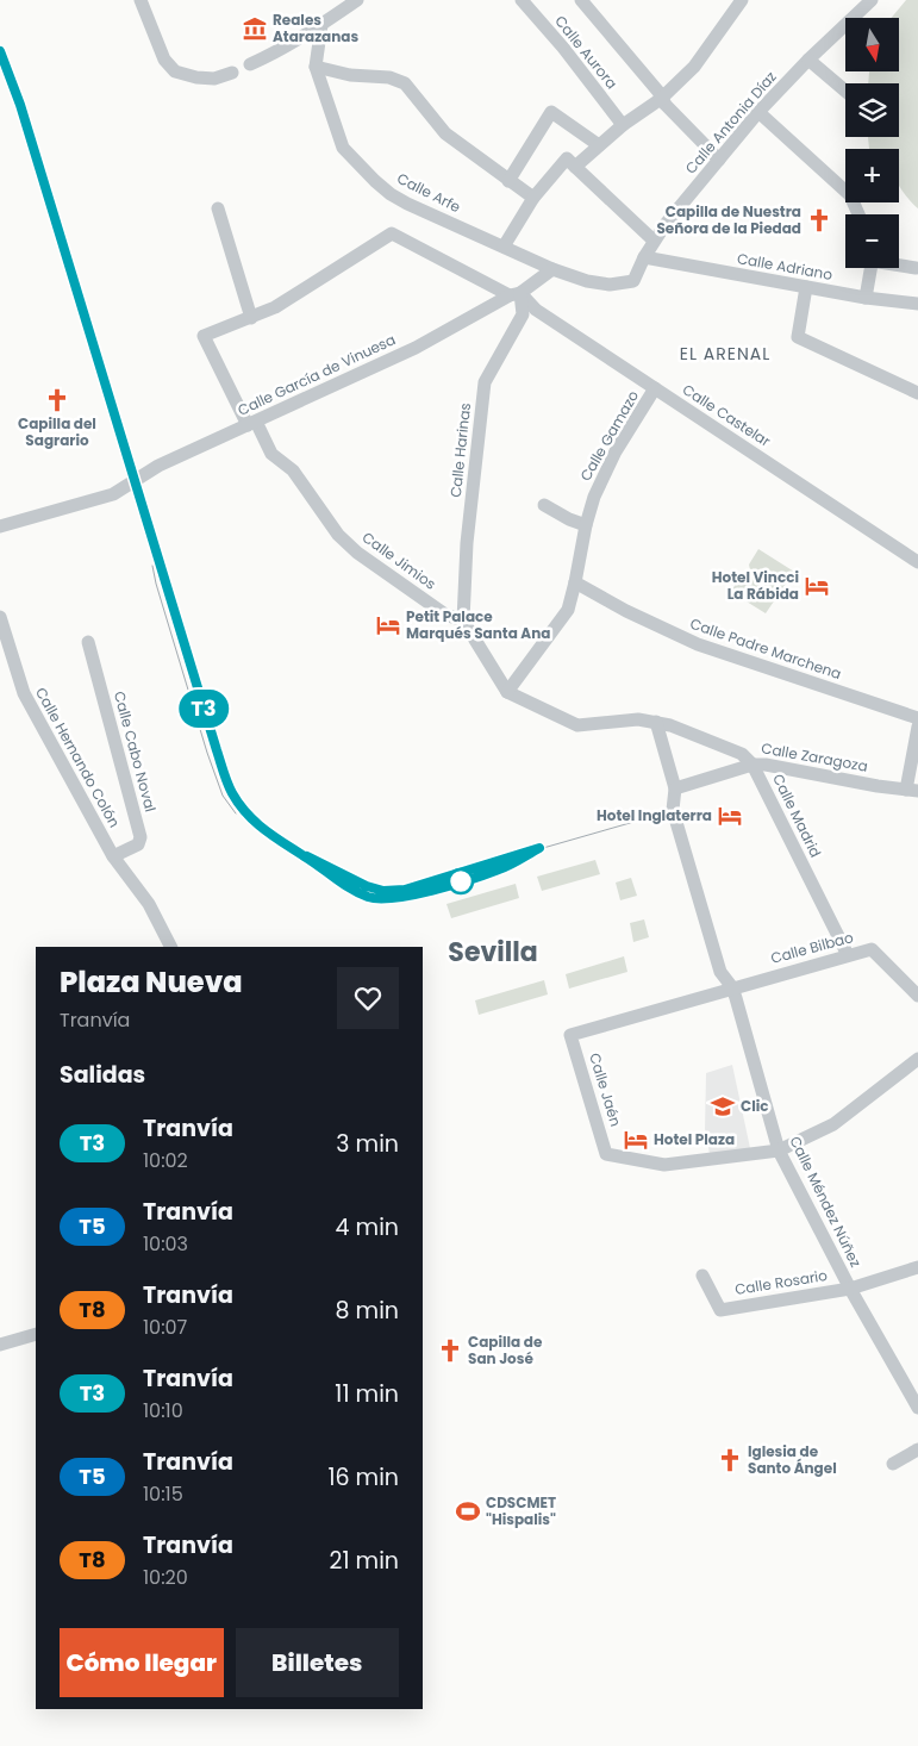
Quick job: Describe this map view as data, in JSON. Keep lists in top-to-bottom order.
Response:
{
  "streets": {
    "street": [
      "Calle Aurora",
      "Calle Antonia Díaz",
      "Calle Arfe",
      "Calle Adriano",
      "Calle García de Vinuesa",
      "Calle Castelar",
      "Calle Gamazo",
      "Calle Harinas",
      "Calle Jimios",
      "Calle Padre Marchena",
      "Calle Cabo Noval",
      "Calle Hernando Colón",
      "Calle Zaragoza",
      "Calle Madrid",
      "Calle Bilbao",
      "Calle Jaén",
      "Calle Méndez Núñez",
      "Calle Rosario"
    ]
  },
  "crossings": [
    ["Calle Antonia Díaz", "Calle Arfe"],
    ["Calle Antonia Díaz", "Calle Adriano"],
    ["Calle Arfe", "Calle García de Vinuesa"],
    ["Calle García de Vinuesa", "Calle Castelar"],
    ["Calle García de Vinuesa", "Calle Harinas"],
    ["Calle García de Vinuesa", "Calle Jimios"],
    ["Calle Castelar", "Calle Gamazo"],
    ["Calle Castelar", "Calle Harinas"],
    ["Calle Castelar", "Calle Jimios"],
    ["Calle Gamazo", "Calle Padre Marchena"],
    ["Calle Gamazo", "Calle Zaragoza"],
    ["Calle Harinas", "Calle Jimios"],
    ["Calle Cabo Noval", "Calle Hernando Colón"],
    ["Calle Zaragoza", "Calle Madrid"],
    ["Calle Zaragoza", "Calle Méndez Núñez"],
    ["Calle Madrid", "Calle Bilbao"],
    ["Calle Madrid", "Calle Méndez Núñez"],
    ["Calle Bilbao", "Calle Jaén"],
    ["Calle Bilbao", "Calle Méndez Núñez"],
    ["Calle Jaén", "Calle Méndez Núñez"],
    ["Calle Méndez Núñez", "Calle Rosario"]
  ],
  "districts": ["EL ARENAL", "Sevilla"],
  "places": {
    "museum": ["Reales Atarazanas"],
    "church": [
      "Capilla de Nuestra Señora de la Piedad",
      "Capilla del Sagrario",
      "Capilla de San José",
      "Iglesia de Santo Ángel"
    ],
    "hotel": [
      "Hotel Vincci La Rábida",
      "Petit Palace Marqués Santa Ana",
      "Hotel Inglaterra",
      "Hotel Plaza"
    ],
    "school or university": ["Clic"],
    "sports": ["CDSCMET \"Hispalis\""]
  },
  "lines": ["tram line T3"],
  "north": "bottom",
  "page": {
    "on_map": "T3",
    "map_buttons": ["+", "−"],
    "heading": [
      ["Plaza Nueva", "Tranvía"],
      "Salidas"
    ],
    "list": [
      {
        "mark": "T3",
        "name": "Tranvía",
        "note": "10:02",
        "value": "3 min"
      },
      {
        "mark": "T5",
        "name": "Tranvía",
        "note": "10:03",
        "value": "4 min"
      },
      {
        "mark": "T8",
        "name": "Tranvía",
        "note": "10:07",
        "value": "8 min"
      },
      {
        "mark": "T3",
        "name": "Tranvía",
        "note": "10:10",
        "value": "11 min"
      },
      {
        "mark": "T5",
        "name": "Tranvía",
        "note": "10:15",
        "value": "16 min"
      },
      {
        "mark": "T8",
        "name": "Tranvía",
        "note": "10:20",
        "value": "21 min"
      }
    ],
    "buttons": ["Cómo llegar", "Billetes"]
  }
}
